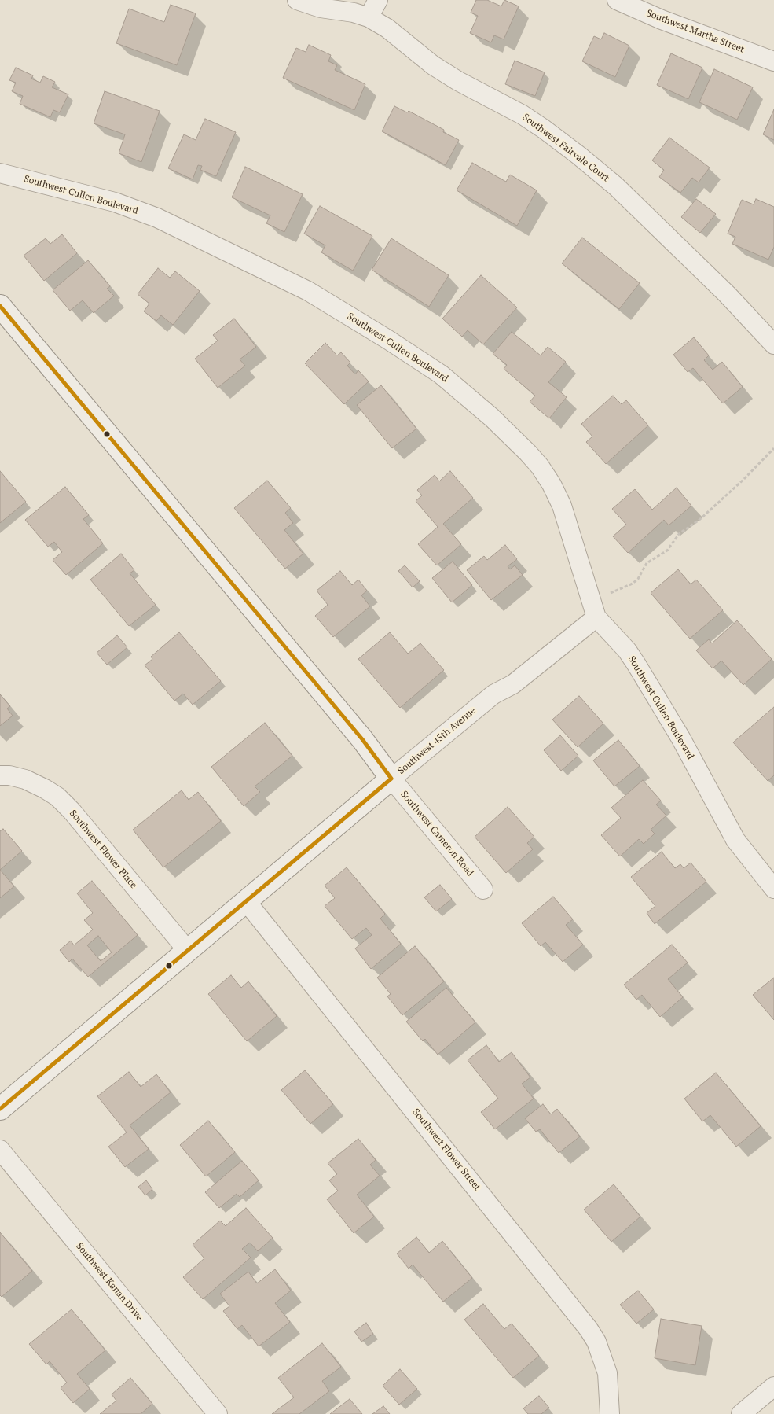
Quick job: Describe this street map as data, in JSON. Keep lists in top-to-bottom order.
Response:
{
  "streets": {
    "street": [
      "Southwest Martha Street",
      "Southwest Fairvale Court",
      "Southwest Cullen Boulevard",
      "Southwest 45th Avenue",
      "Southwest Cameron Road",
      "Southwest Flower Place",
      "Southwest Flower Street",
      "Southwest Kanan Drive"
    ]
  },
  "crossings": [
    ["Southwest Cullen Boulevard", "Southwest 45th Avenue"],
    ["Southwest 45th Avenue", "Southwest Cameron Road"],
    ["Southwest 45th Avenue", "Southwest Flower Place"],
    ["Southwest 45th Avenue", "Southwest Flower Street"]
  ]
}
